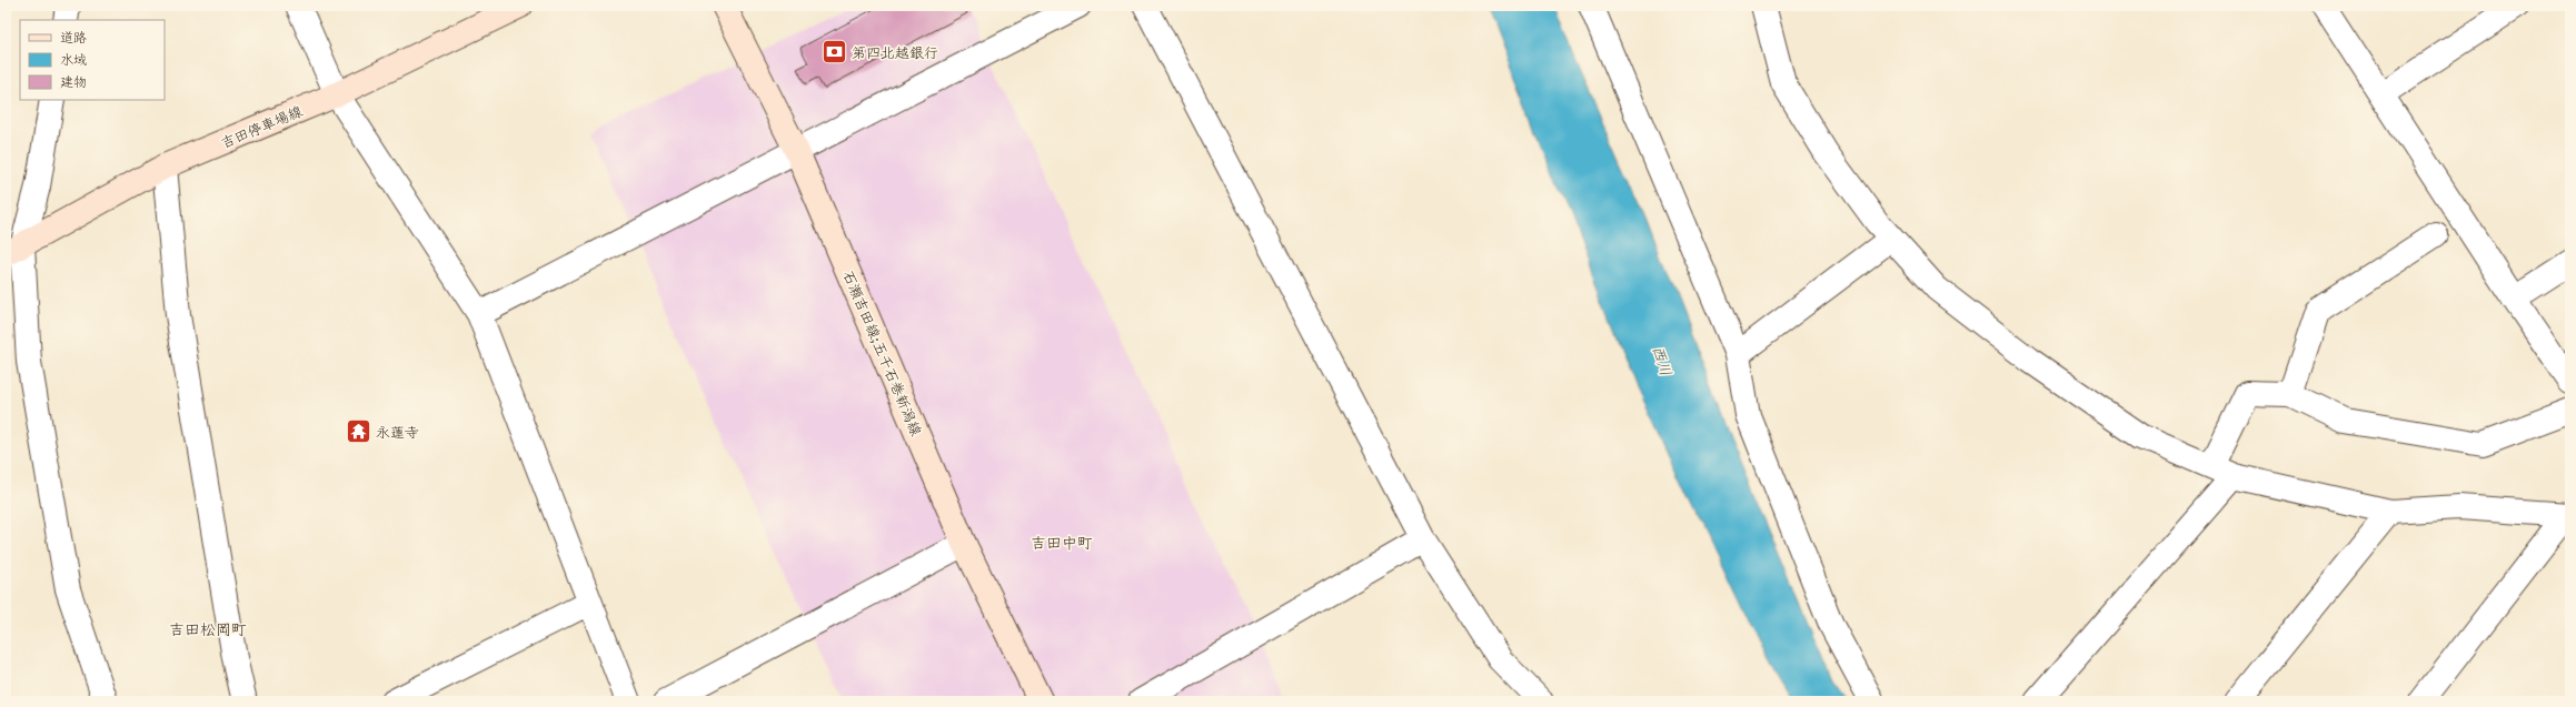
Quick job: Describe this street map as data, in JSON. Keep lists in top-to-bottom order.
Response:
{
  "streets": {
    "main road": ["吉田停車場線", "石瀬吉田線;五千石巻新潟線"]
  },
  "districts": ["吉田中町", "吉田松岡町"],
  "water": ["西川"],
  "places": {
    "bank": ["第四北越銀行"],
    "temple": ["永蓮寺"]
  },
  "legend": ["道路", "水域", "建物"]
}
